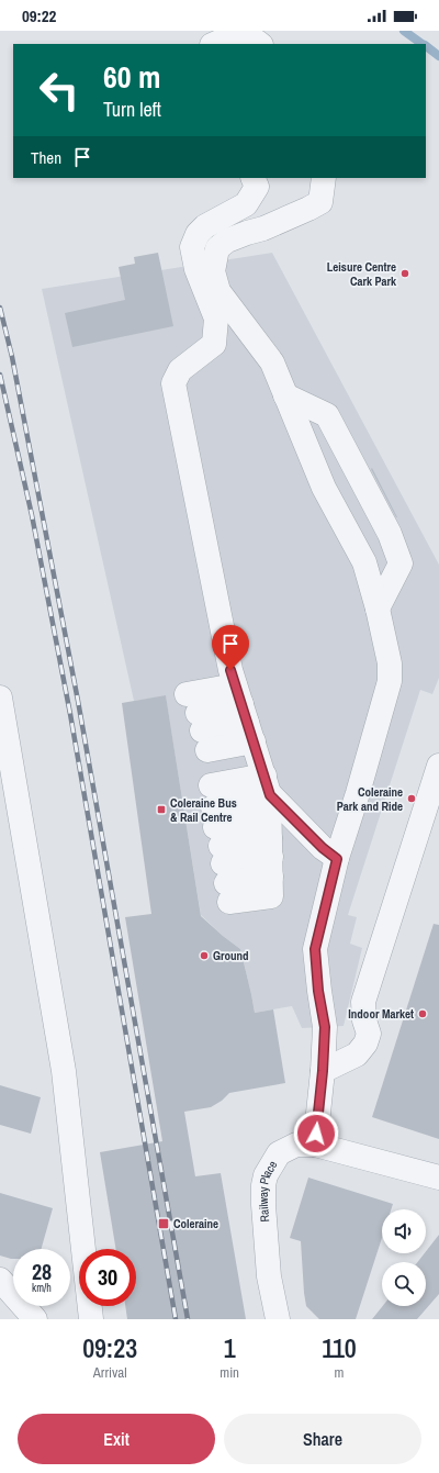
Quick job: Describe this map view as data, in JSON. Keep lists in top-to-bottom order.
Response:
{
  "streets": {
    "street": ["Railway Place"]
  },
  "places": {
    "other": [
      "Leisure Centre Cark Park",
      "Coleraine Park and Ride",
      "Ground",
      "Indoor Market"
    ],
    "transit": ["Coleraine Bus & Rail Centre", "Coleraine"]
  },
  "page": {
    "status": "09:22",
    "turn": ["60 m", "Turn left"],
    "then": "Then",
    "speed": "28 km/h",
    "limit": "30",
    "eta": [
      "09:23",
      "Arrival",
      "1",
      "min",
      "110",
      "m"
    ],
    "buttons": ["Exit", "Share"]
  }
}
